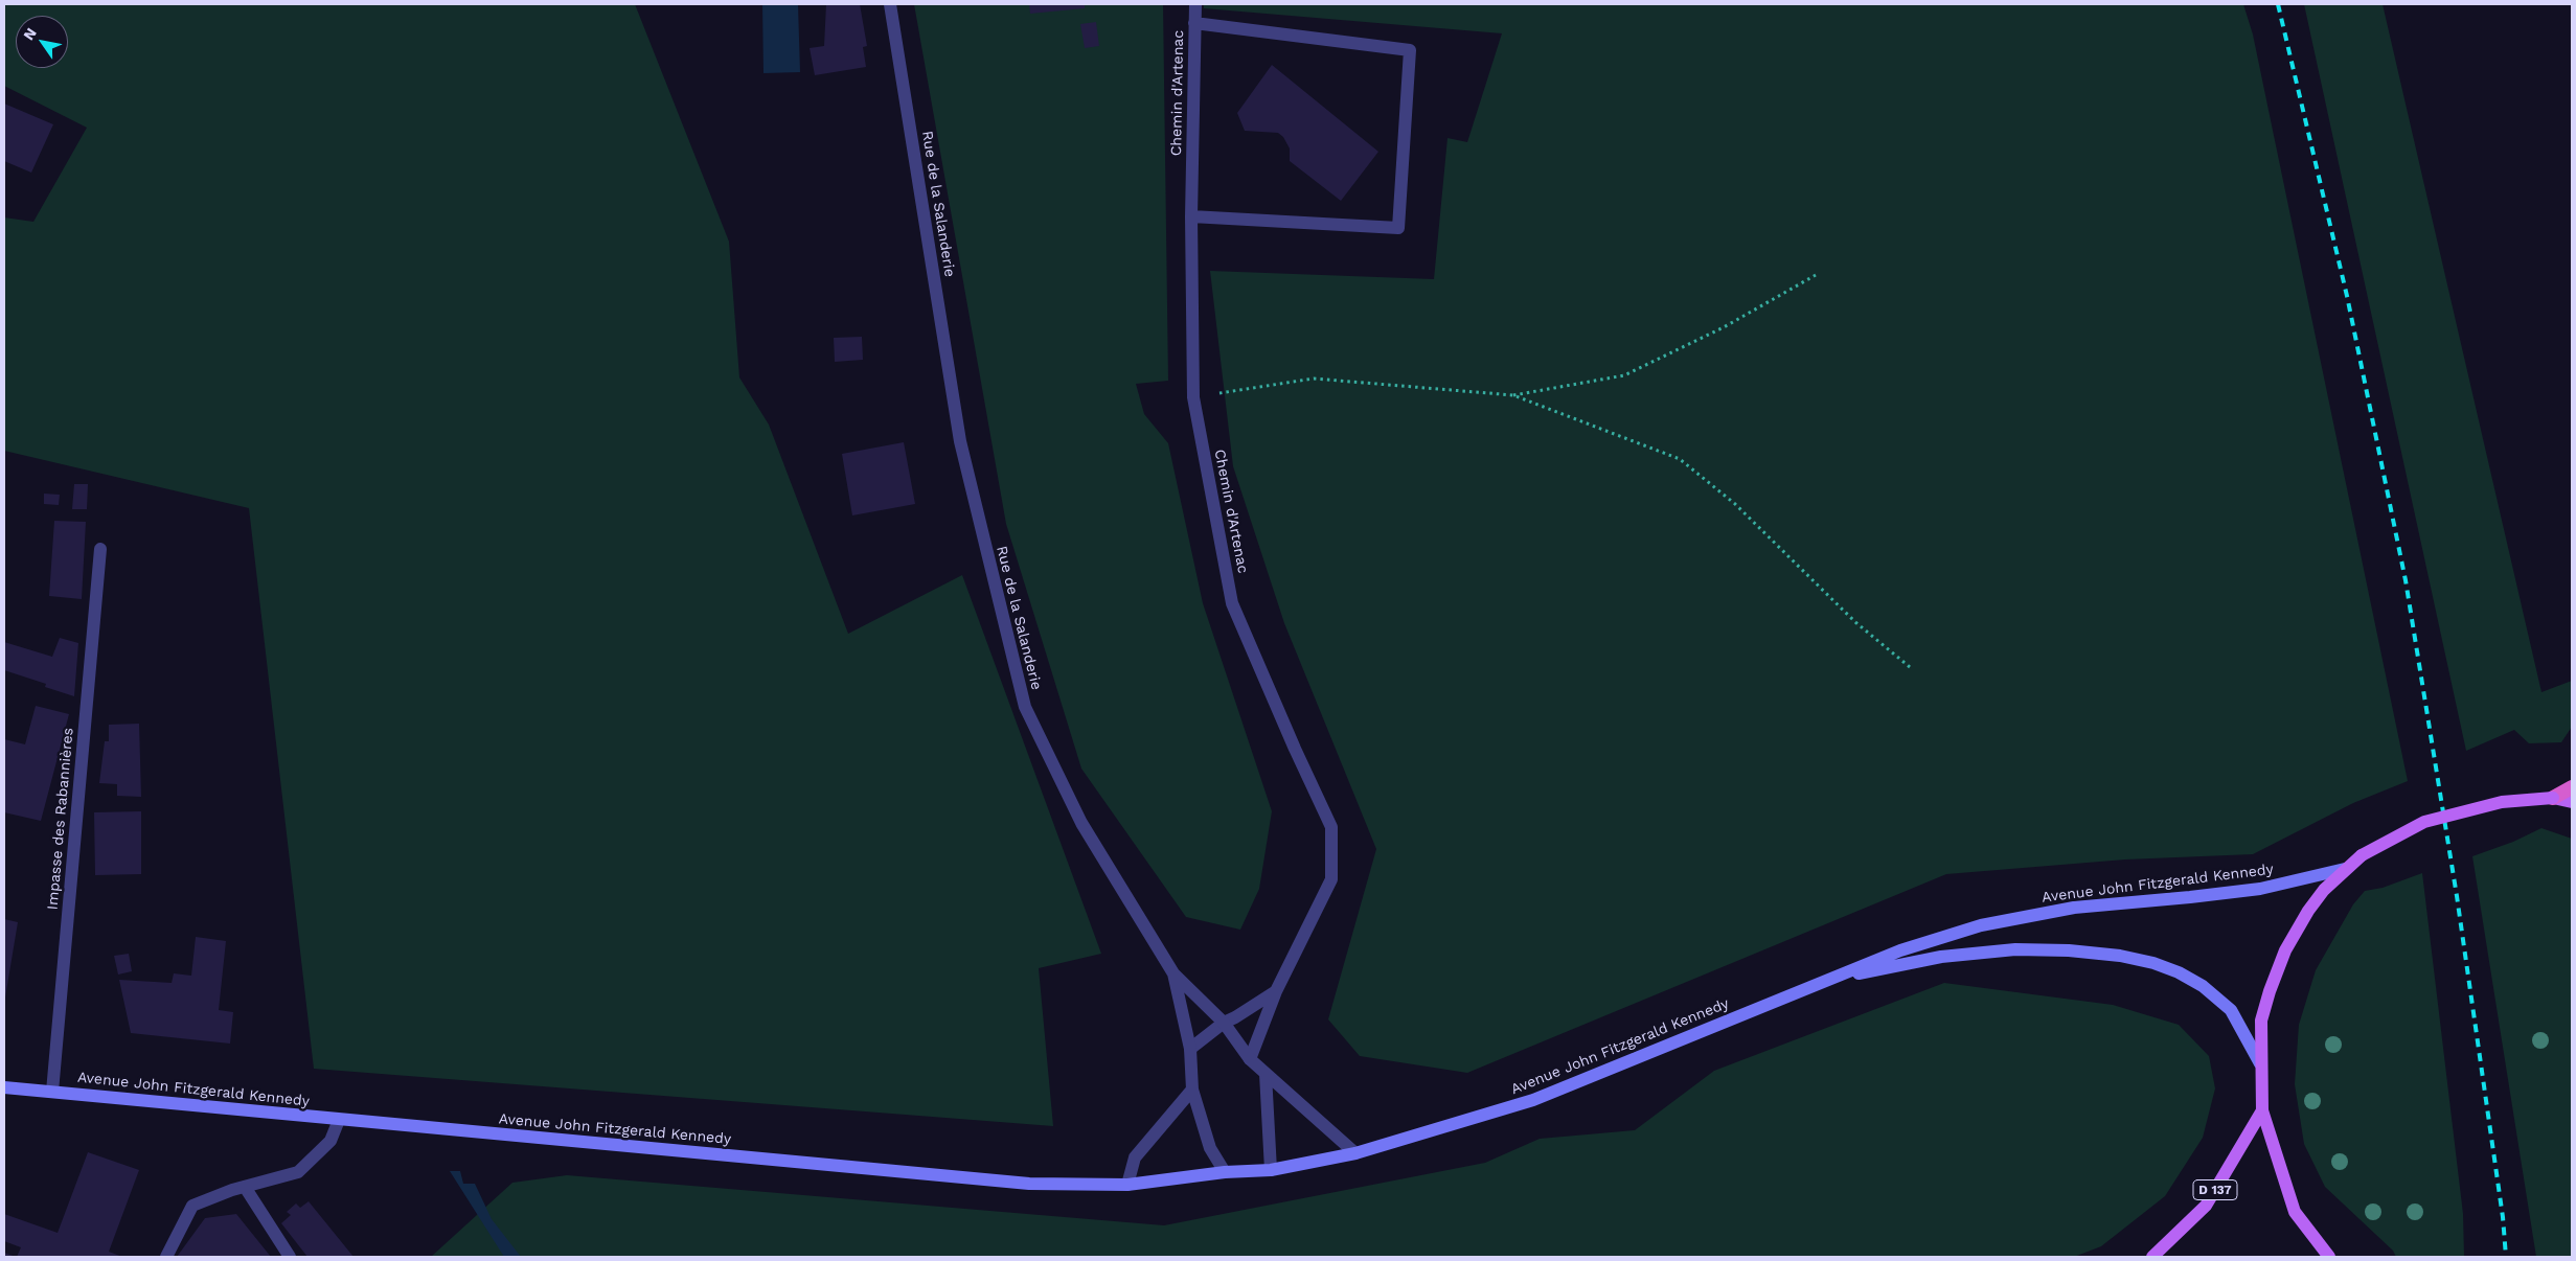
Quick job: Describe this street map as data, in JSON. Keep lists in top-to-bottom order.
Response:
{
  "streets": {
    "main road": ["Avenue John Fitzgerald Kennedy", "D 137"],
    "street": ["Chemin d'Artenac", "Rue de la Salanderie", "Impasse des Rabannières"]
  },
  "crossings": [
    ["Rue de la Salanderie", "Avenue John Fitzgerald Kennedy"],
    ["Impasse des Rabannières", "Avenue John Fitzgerald Kennedy"]
  ],
  "north": "top left"
}
